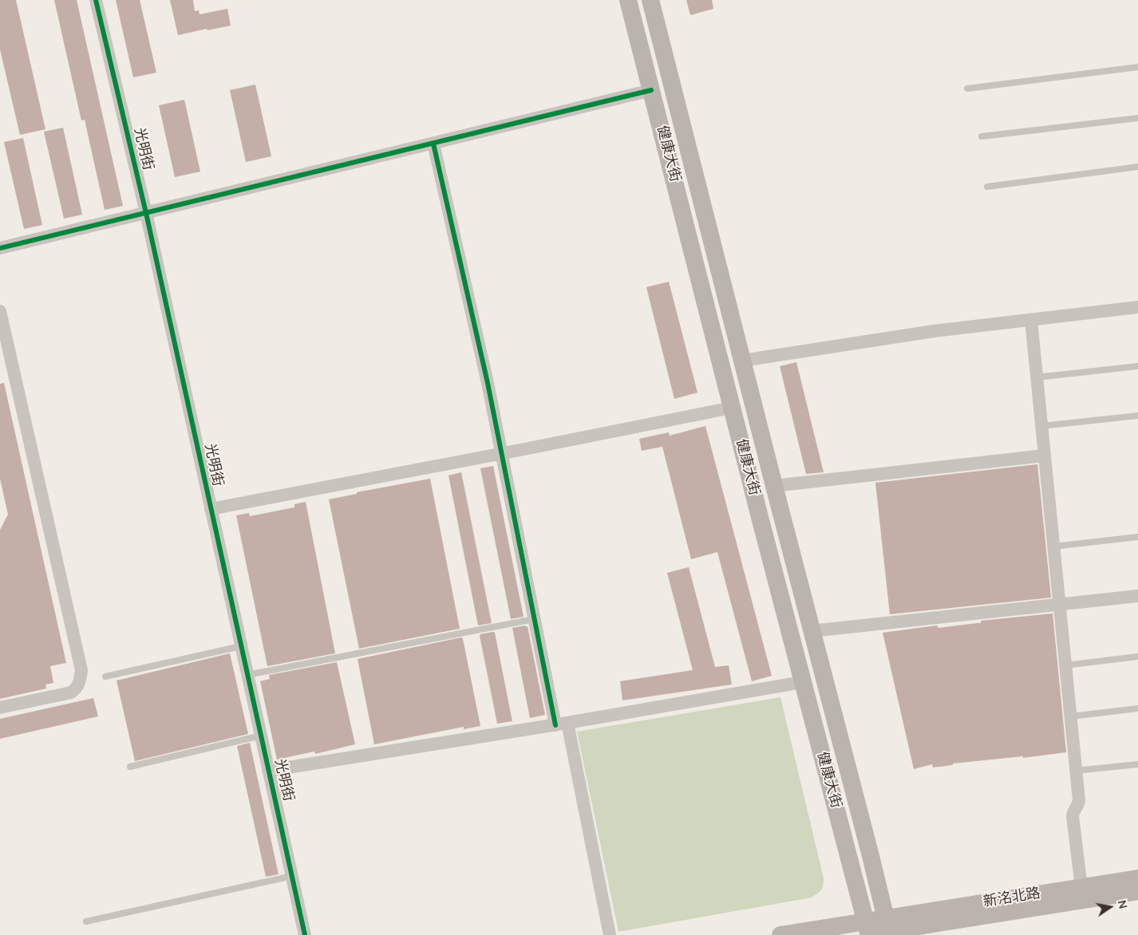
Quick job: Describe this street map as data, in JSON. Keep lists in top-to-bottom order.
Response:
{
  "streets": {
    "main road": ["健康大街", "新洺北路"],
    "street": ["光明街"]
  },
  "crossings": [
    ["健康大街", "新洺北路"]
  ],
  "north": "right"
}
